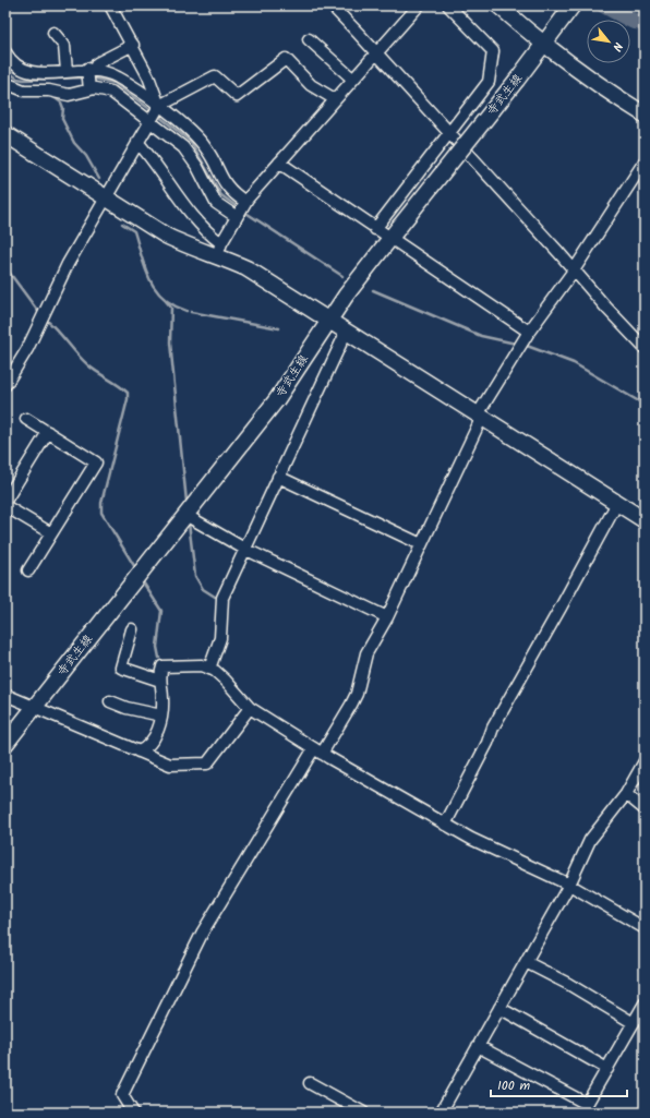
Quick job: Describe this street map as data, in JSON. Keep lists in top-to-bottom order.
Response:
{
  "streets": {
    "street": ["寺武生線"]
  },
  "scale_bar": "100 m",
  "north": "bottom right"
}
